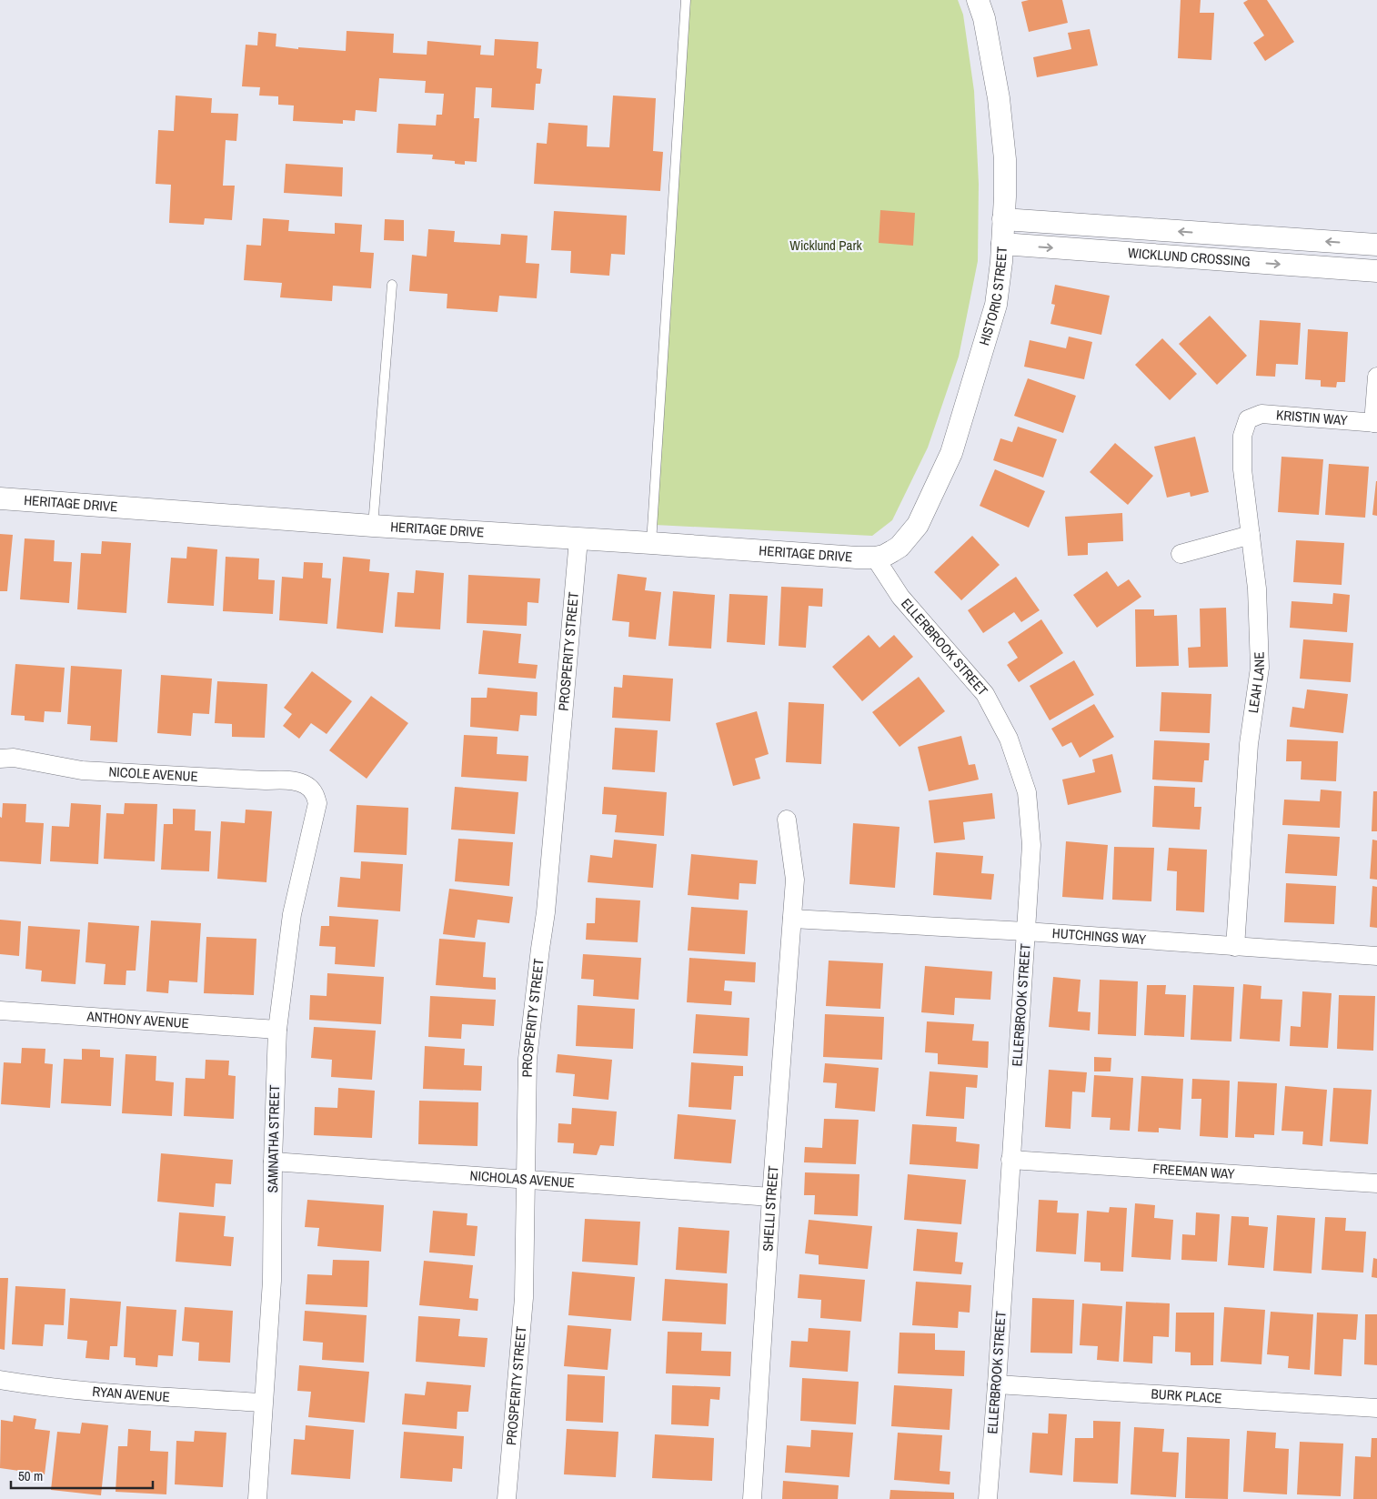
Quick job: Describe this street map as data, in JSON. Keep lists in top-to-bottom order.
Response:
{
  "streets": {
    "street": [
      "WICKLUND CROSSING",
      "HISTORIC STREET",
      "KRISTIN WAY",
      "HERITAGE DRIVE",
      "ELLERBROOK STREET",
      "PROSPERITY STREET",
      "LEAH LANE",
      "NICOLE AVENUE",
      "HUTCHINGS WAY",
      "ANTHONY AVENUE",
      "SAMNATHA STREET",
      "FREEMAN WAY",
      "NICHOLAS AVENUE",
      "SHELLI STREET",
      "RYAN AVENUE",
      "BURK PLACE"
    ]
  },
  "crossings": [
    ["WICKLUND CROSSING", "HISTORIC STREET"],
    ["HISTORIC STREET", "HERITAGE DRIVE"],
    ["HISTORIC STREET", "ELLERBROOK STREET"],
    ["KRISTIN WAY", "LEAH LANE"],
    ["HERITAGE DRIVE", "ELLERBROOK STREET"],
    ["HERITAGE DRIVE", "PROSPERITY STREET"],
    ["ELLERBROOK STREET", "HUTCHINGS WAY"],
    ["ELLERBROOK STREET", "FREEMAN WAY"],
    ["ELLERBROOK STREET", "BURK PLACE"],
    ["PROSPERITY STREET", "NICHOLAS AVENUE"],
    ["LEAH LANE", "HUTCHINGS WAY"],
    ["NICOLE AVENUE", "SAMNATHA STREET"],
    ["HUTCHINGS WAY", "SHELLI STREET"],
    ["ANTHONY AVENUE", "SAMNATHA STREET"],
    ["SAMNATHA STREET", "NICHOLAS AVENUE"],
    ["SAMNATHA STREET", "RYAN AVENUE"],
    ["NICHOLAS AVENUE", "SHELLI STREET"]
  ],
  "parks": ["Wicklund Park"],
  "scale_bar": "50 m"
}
